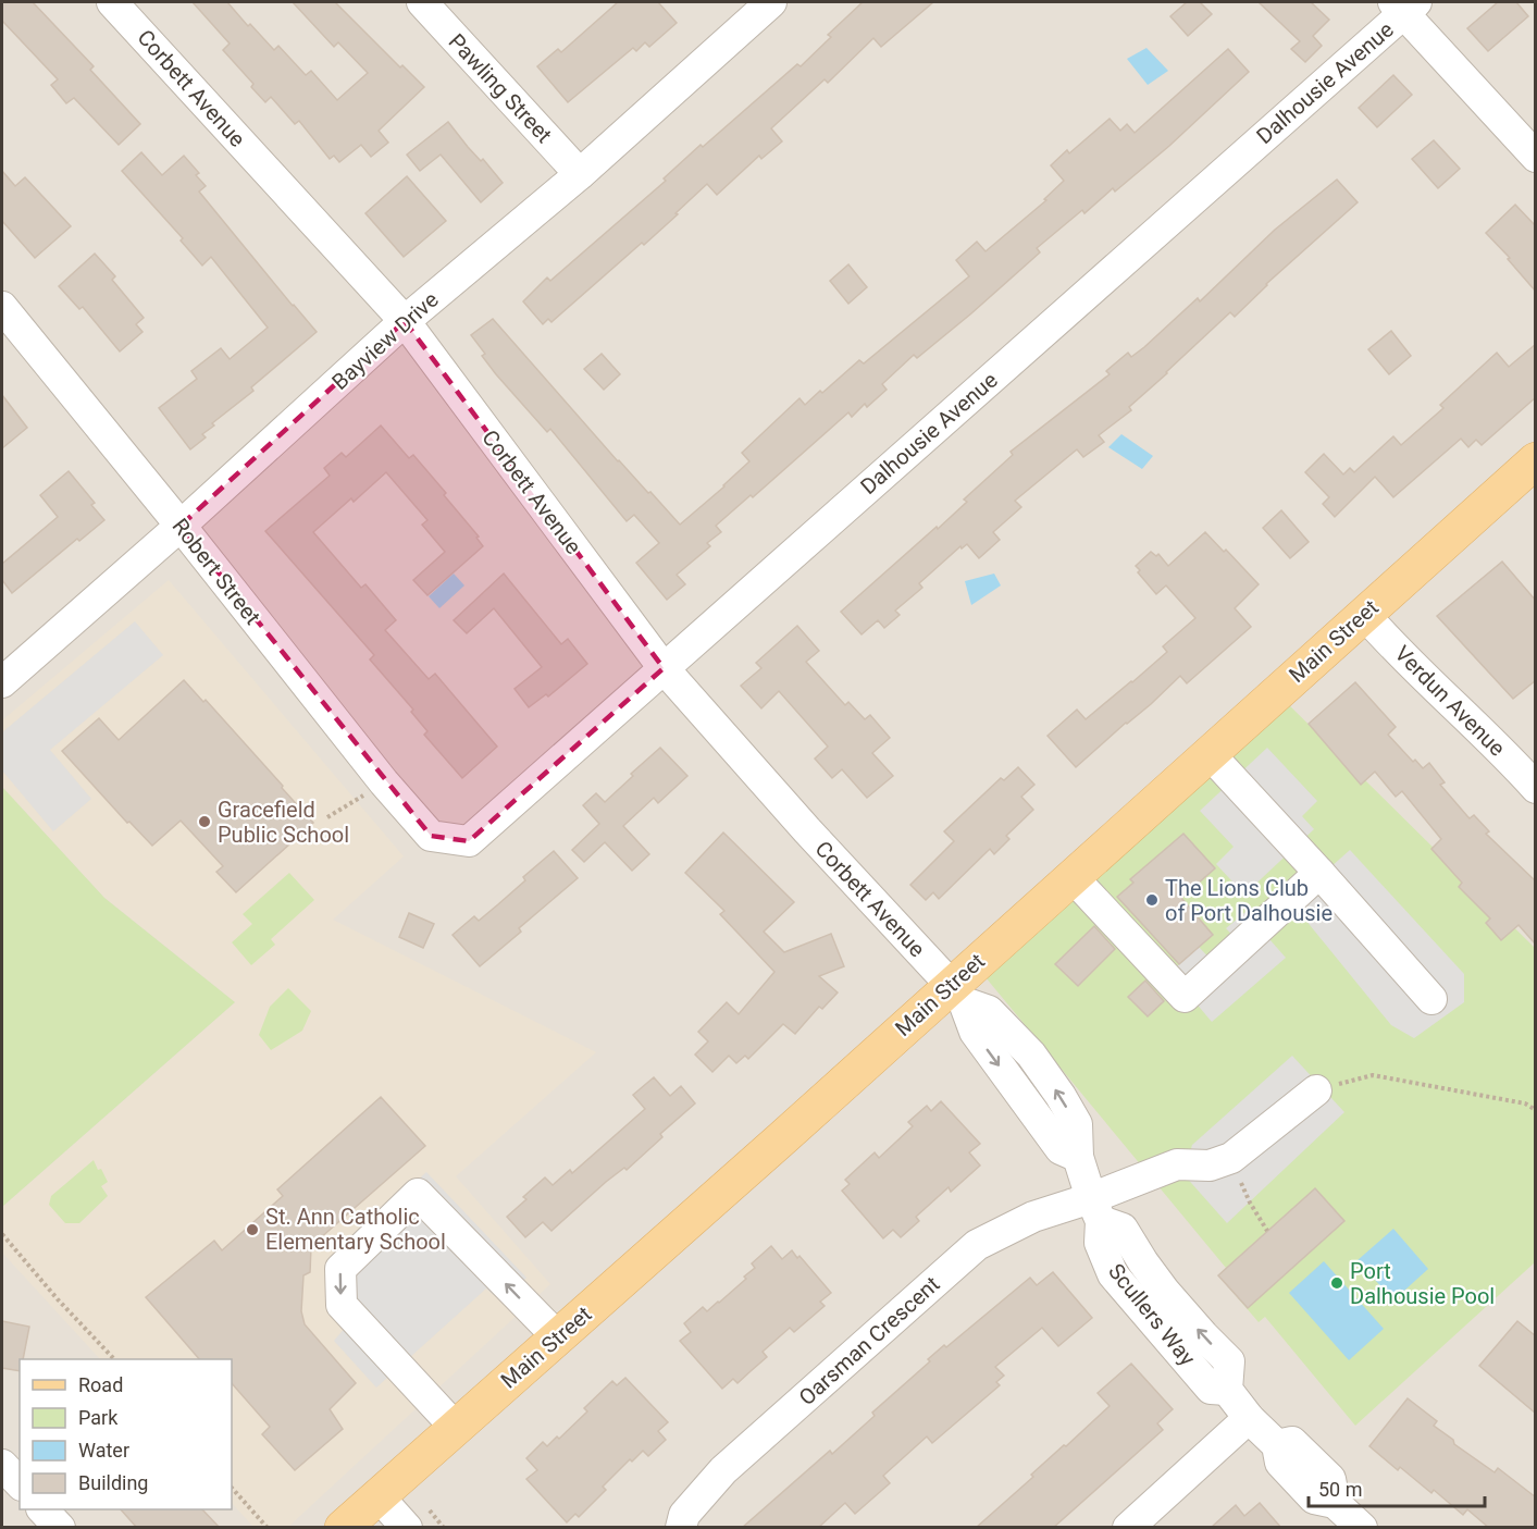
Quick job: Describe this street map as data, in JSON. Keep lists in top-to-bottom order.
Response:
{
  "streets": {
    "main road": ["Main Street"],
    "street": [
      "Dalhousie Avenue",
      "Corbett Avenue",
      "Pawling Street",
      "Bayview Drive",
      "Robert Street",
      "Verdun Avenue",
      "Scullers Way",
      "Oarsman Crescent"
    ]
  },
  "crossings": [
    ["Dalhousie Avenue", "Corbett Avenue"],
    ["Dalhousie Avenue", "Robert Street"],
    ["Corbett Avenue", "Bayview Drive"],
    ["Corbett Avenue", "Main Street"],
    ["Corbett Avenue", "Scullers Way"],
    ["Pawling Street", "Bayview Drive"],
    ["Bayview Drive", "Robert Street"],
    ["Main Street", "Verdun Avenue"],
    ["Main Street", "Scullers Way"],
    ["Scullers Way", "Oarsman Crescent"]
  ],
  "places": [
    "Gracefield Public School",
    "The Lions Club of Port Dalhousie",
    "St. Ann Catholic Elementary School",
    "Port Dalhousie Pool"
  ],
  "legend": [
    "Road",
    "Park",
    "Water",
    "Building"
  ],
  "scale_bar": "50 m"
}
